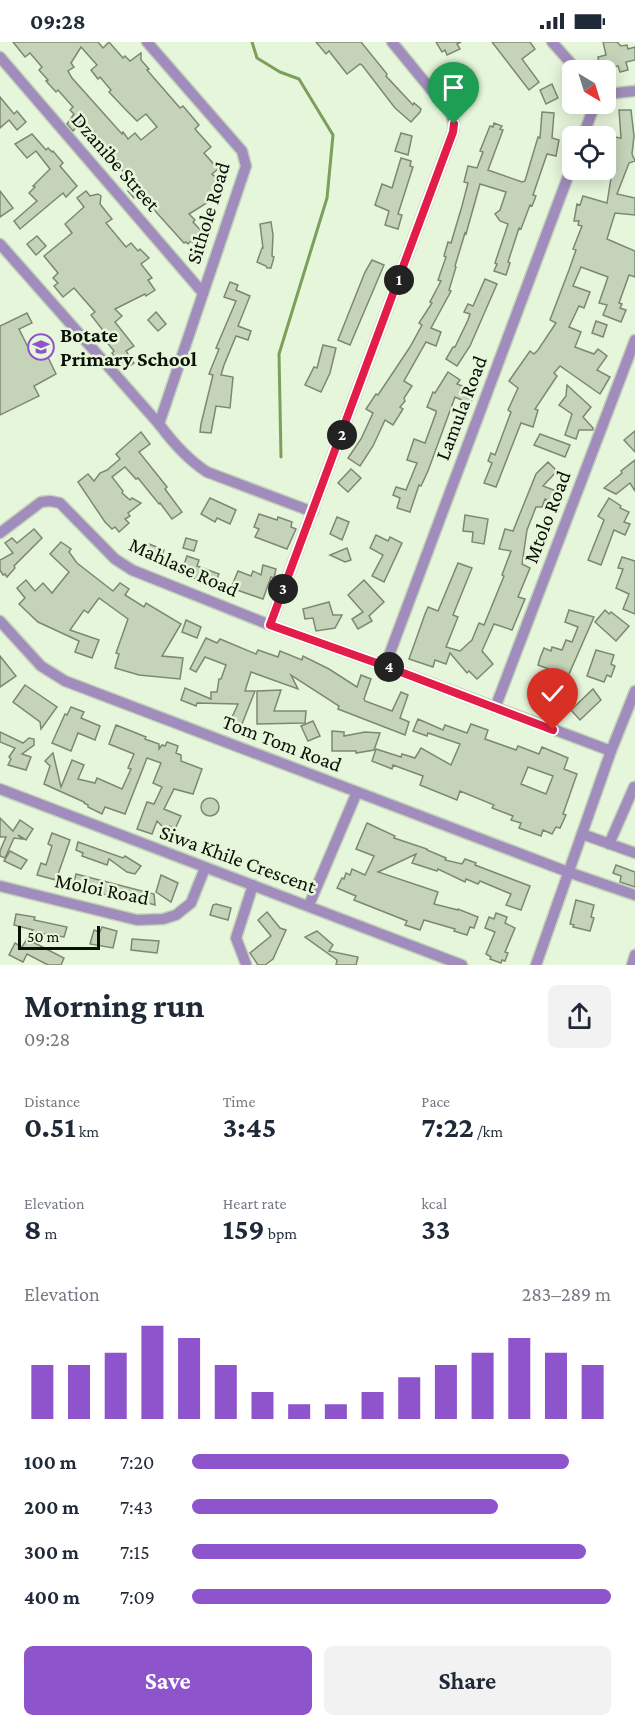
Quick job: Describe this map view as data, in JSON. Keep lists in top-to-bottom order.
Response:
{
  "streets": {
    "street": [
      "Dzanibe Street",
      "Sithole Road",
      "Lamula Road",
      "Mtolo Road",
      "Mahlase Road",
      "Tom Tom Road",
      "Siwa Khile Crescent",
      "Moloi Road"
    ]
  },
  "crossings": [
    ["Dzanibe Street", "Sithole Road"],
    ["Lamula Road", "Mahlase Road"],
    ["Mtolo Road", "Mahlase Road"],
    ["Siwa Khile Crescent", "Moloi Road"]
  ],
  "places": {
    "school or university": ["Botate Primary School"]
  },
  "scale_bar": "50 m",
  "north": "bottom right",
  "page": {
    "status": "09:28",
    "pins": [
      "1",
      "2",
      "3",
      "4"
    ],
    "scale": "50 m",
    "heading": ["Morning run", "09:28"],
    "stats": [
      ["Distance", "0.51 km"],
      ["Time", "3:45"],
      ["Pace", "7:22 /km"],
      ["Elevation", "8 m"],
      ["Heart rate", "159 bpm"],
      ["kcal", "33"]
    ],
    "chart": ["Elevation", "283–289 m"],
    "list": [
      {
        "name": "100 m",
        "note": "7:20"
      },
      {
        "name": "200 m",
        "note": "7:43"
      },
      {
        "name": "300 m",
        "note": "7:15"
      },
      {
        "name": "400 m",
        "note": "7:09"
      }
    ],
    "buttons": ["Save", "Share"]
  }
}
